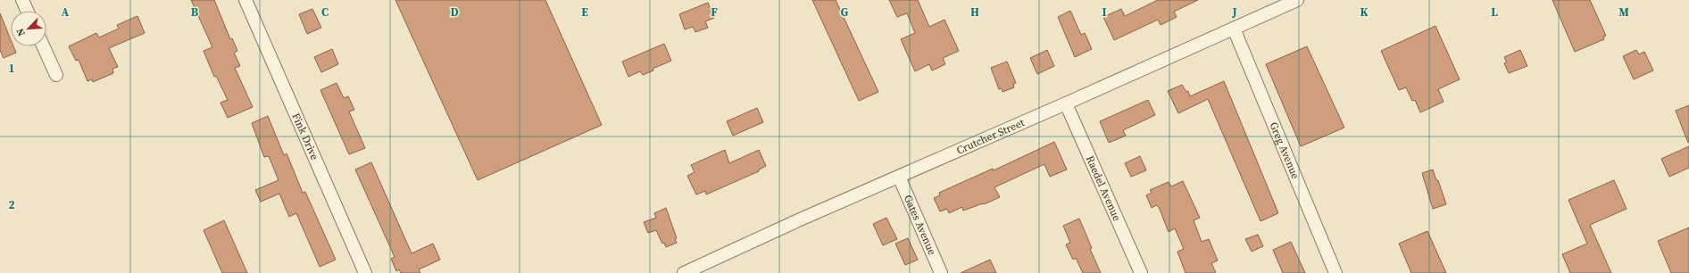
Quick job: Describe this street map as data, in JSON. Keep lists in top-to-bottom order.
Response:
{
  "streets": {
    "street": [
      "Fink Drive",
      "Crutcher Street",
      "Greg Avenue",
      "Raedel Avenue",
      "Gates Avenue"
    ]
  },
  "crossings": [
    ["Crutcher Street", "Greg Avenue"],
    ["Crutcher Street", "Raedel Avenue"],
    ["Crutcher Street", "Gates Avenue"]
  ],
  "north": "bottom left",
  "grid": {
    "columns": [
      "A",
      "B",
      "C",
      "D",
      "E",
      "F",
      "G",
      "H",
      "I",
      "J",
      "K",
      "L",
      "M"
    ],
    "rows": ["1", "2"]
  }
}
